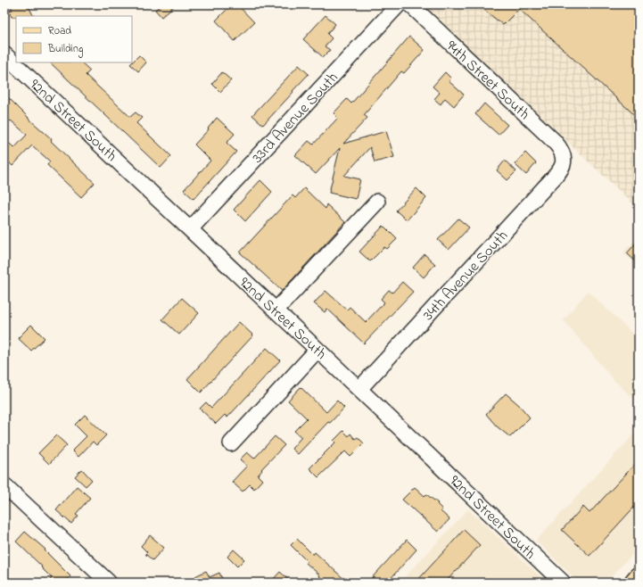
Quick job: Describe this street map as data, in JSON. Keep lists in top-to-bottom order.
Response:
{
  "streets": {
    "street": [
      "94th Street South",
      "33rd Avenue South",
      "92nd Street South",
      "34th Avenue South"
    ]
  },
  "crossings": [
    ["94th Street South", "34th Avenue South"],
    ["33rd Avenue South", "92nd Street South"],
    ["92nd Street South", "34th Avenue South"]
  ],
  "legend": ["Road", "Building"]
}
